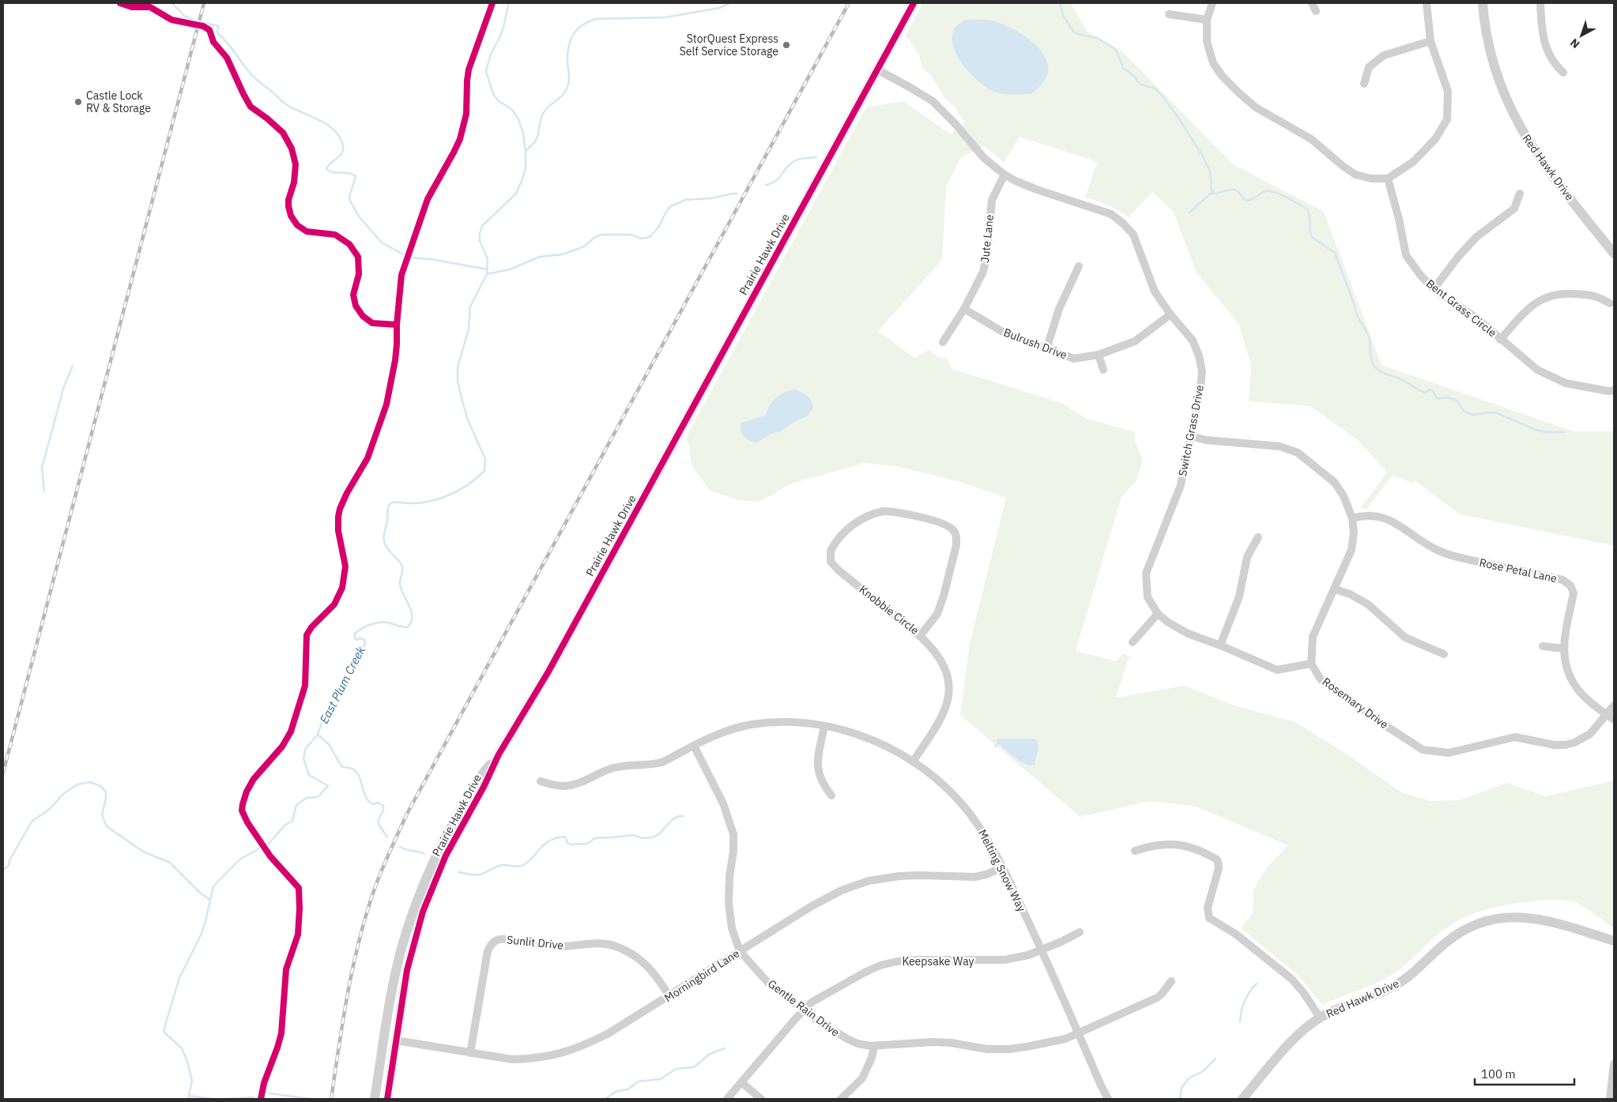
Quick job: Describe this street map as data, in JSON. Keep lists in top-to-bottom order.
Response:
{
  "streets": {
    "street": [
      "Red Hawk Drive",
      "Jute Lane",
      "Prairie Hawk Drive",
      "Bent Grass Circle",
      "Bulrush Drive",
      "Switch Grass Drive",
      "Rose Petal Lane",
      "Knobbie Circle",
      "Rosemary Drive",
      "Melting Snow Way",
      "Sunlit Drive",
      "Keepsake Way",
      "Morningbird Lane",
      "Gentle Rain Drive"
    ]
  },
  "crossings": [
    ["Jute Lane", "Bulrush Drive"],
    ["Jute Lane", "Switch Grass Drive"],
    ["Prairie Hawk Drive", "Switch Grass Drive"],
    ["Prairie Hawk Drive", "Morningbird Lane"],
    ["Bulrush Drive", "Switch Grass Drive"],
    ["Switch Grass Drive", "Rosemary Drive"],
    ["Rose Petal Lane", "Rosemary Drive"],
    ["Melting Snow Way", "Keepsake Way"],
    ["Melting Snow Way", "Morningbird Lane"],
    ["Melting Snow Way", "Gentle Rain Drive"],
    ["Sunlit Drive", "Morningbird Lane"],
    ["Keepsake Way", "Gentle Rain Drive"],
    ["Morningbird Lane", "Gentle Rain Drive"]
  ],
  "water": ["East Plum Creek"],
  "places": ["StorQuest Express Self Service Storage", "Castle Lock RV & Storage"],
  "scale_bar": "100 m",
  "north": "bottom left"
}
